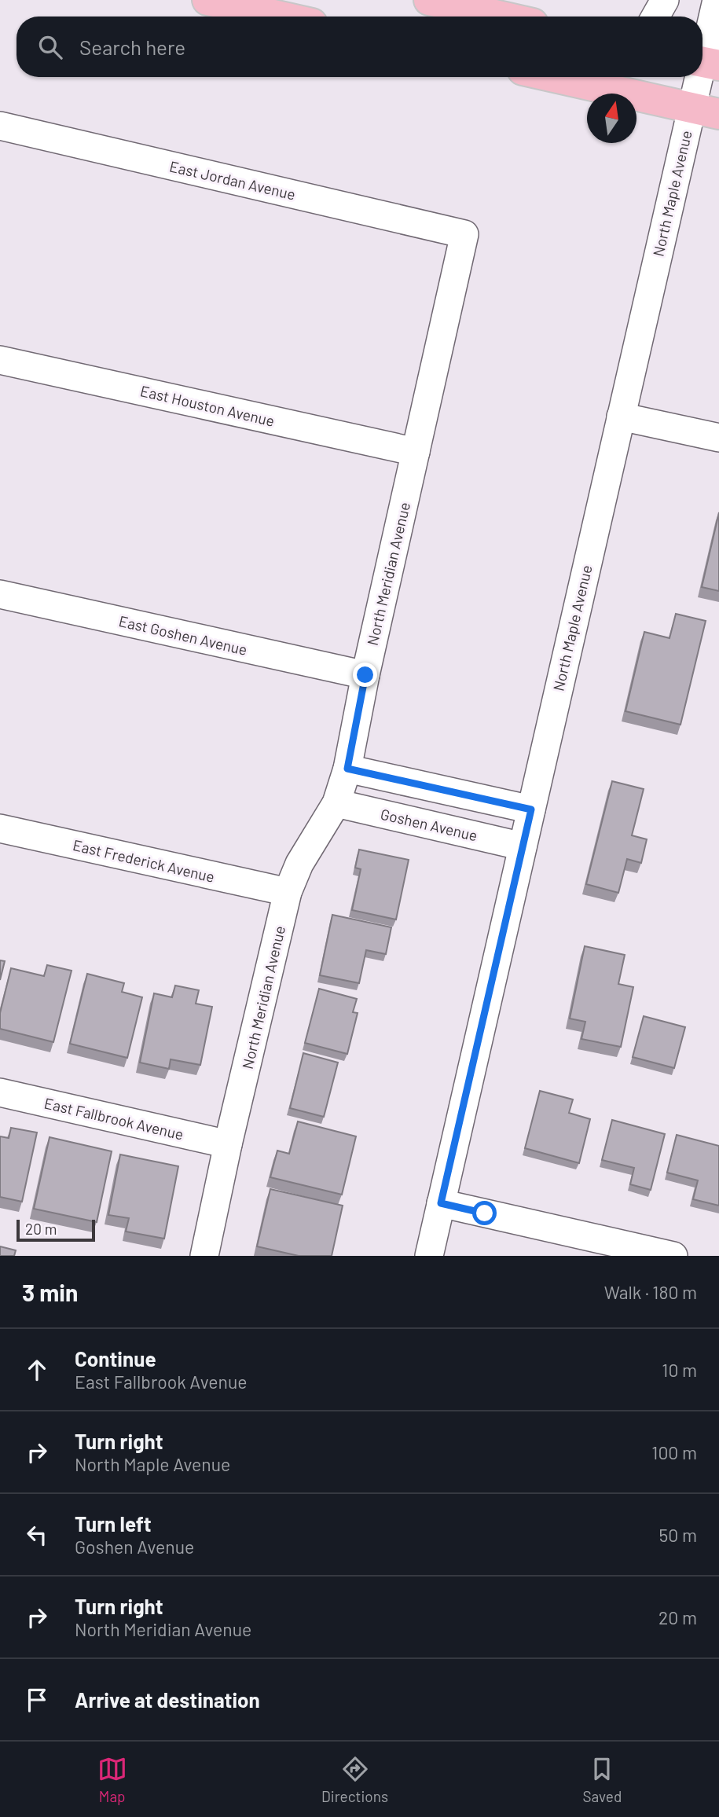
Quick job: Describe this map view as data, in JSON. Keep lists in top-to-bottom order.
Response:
{
  "streets": {
    "street": [
      "East Jordan Avenue",
      "North Maple Avenue",
      "East Houston Avenue",
      "North Meridian Avenue",
      "East Goshen Avenue",
      "Goshen Avenue",
      "East Frederick Avenue",
      "East Fallbrook Avenue"
    ]
  },
  "crossings": [
    ["East Jordan Avenue", "North Meridian Avenue"],
    ["North Maple Avenue", "Goshen Avenue"],
    ["East Houston Avenue", "North Meridian Avenue"],
    ["North Meridian Avenue", "East Goshen Avenue"],
    ["North Meridian Avenue", "Goshen Avenue"],
    ["North Meridian Avenue", "East Frederick Avenue"],
    ["North Meridian Avenue", "East Fallbrook Avenue"]
  ],
  "scale_bar": "20 m",
  "north": "top",
  "page": {
    "search": "Search here",
    "scale": "20 m",
    "heading": ["3 min", "Walk · 180 m"],
    "list": [
      ["Continue", "East Fallbrook Avenue", "10 m"],
      ["Turn right", "North Maple Avenue", "100 m"],
      ["Turn left", "Goshen Avenue", "50 m"],
      ["Turn right", "North Meridian Avenue", "20 m"],
      "Arrive at destination"
    ],
    "nav": ["Map", "Directions", "Saved"]
  }
}
